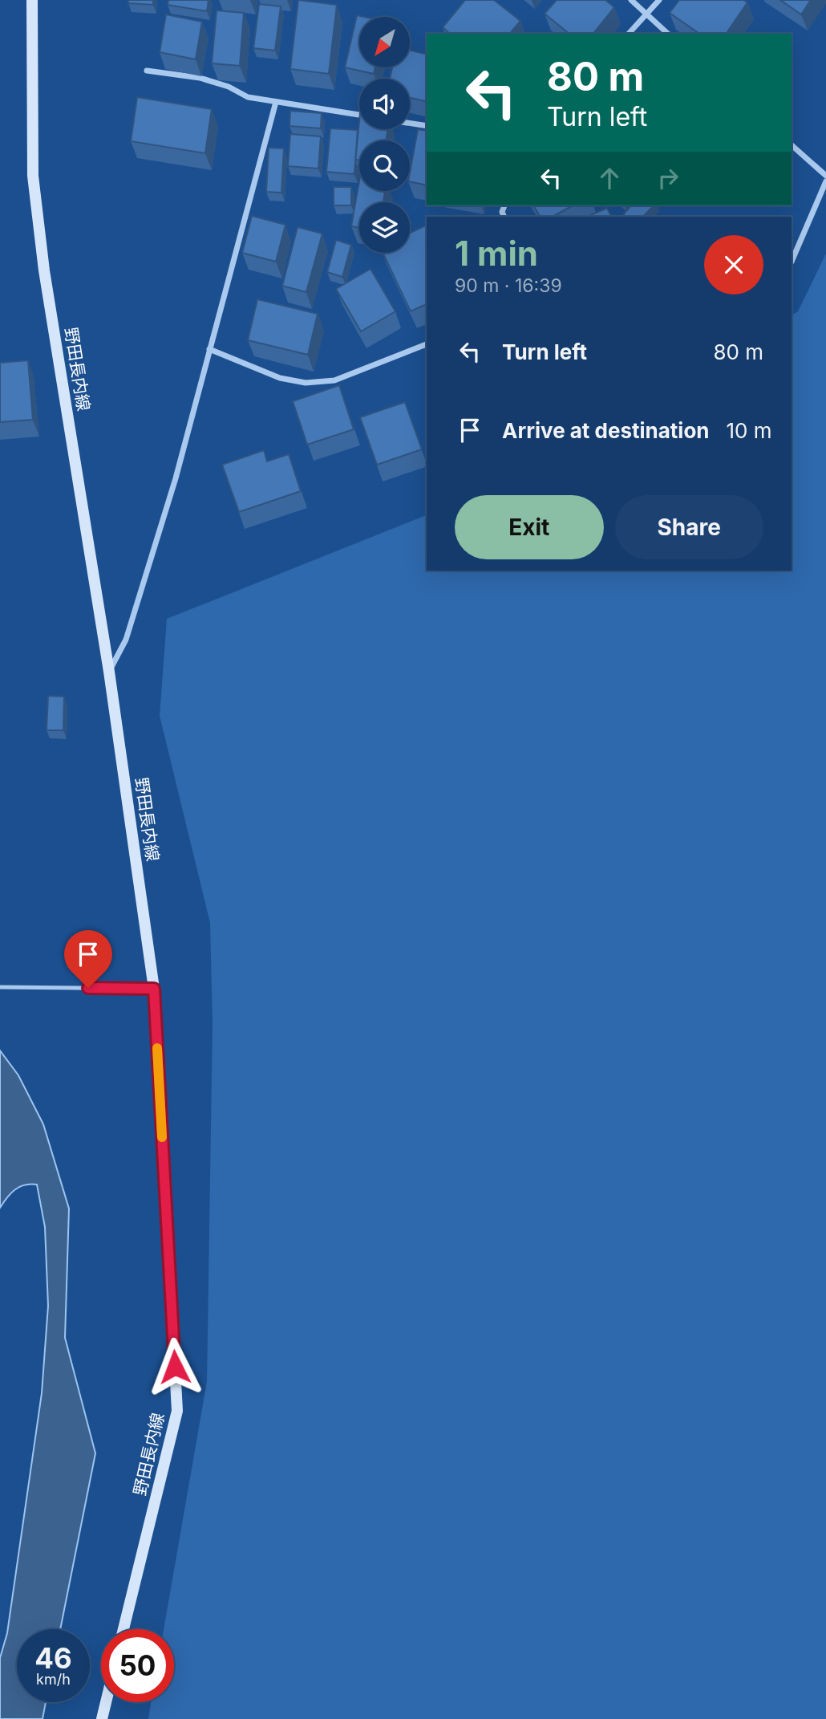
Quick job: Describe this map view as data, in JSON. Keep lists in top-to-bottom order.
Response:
{
  "streets": {
    "main road": ["野田長内線"]
  },
  "north": "bottom left",
  "page": {
    "turn": ["80 m", "Turn left"],
    "heading": ["1 min", "90 m · 16:39"],
    "list": [
      {
        "name": "Turn left",
        "value": "80 m"
      },
      {
        "name": "Arrive at destination",
        "value": "10 m"
      }
    ],
    "buttons": ["Exit", "Share"],
    "speed": "46 km/h",
    "limit": "50"
  }
}
